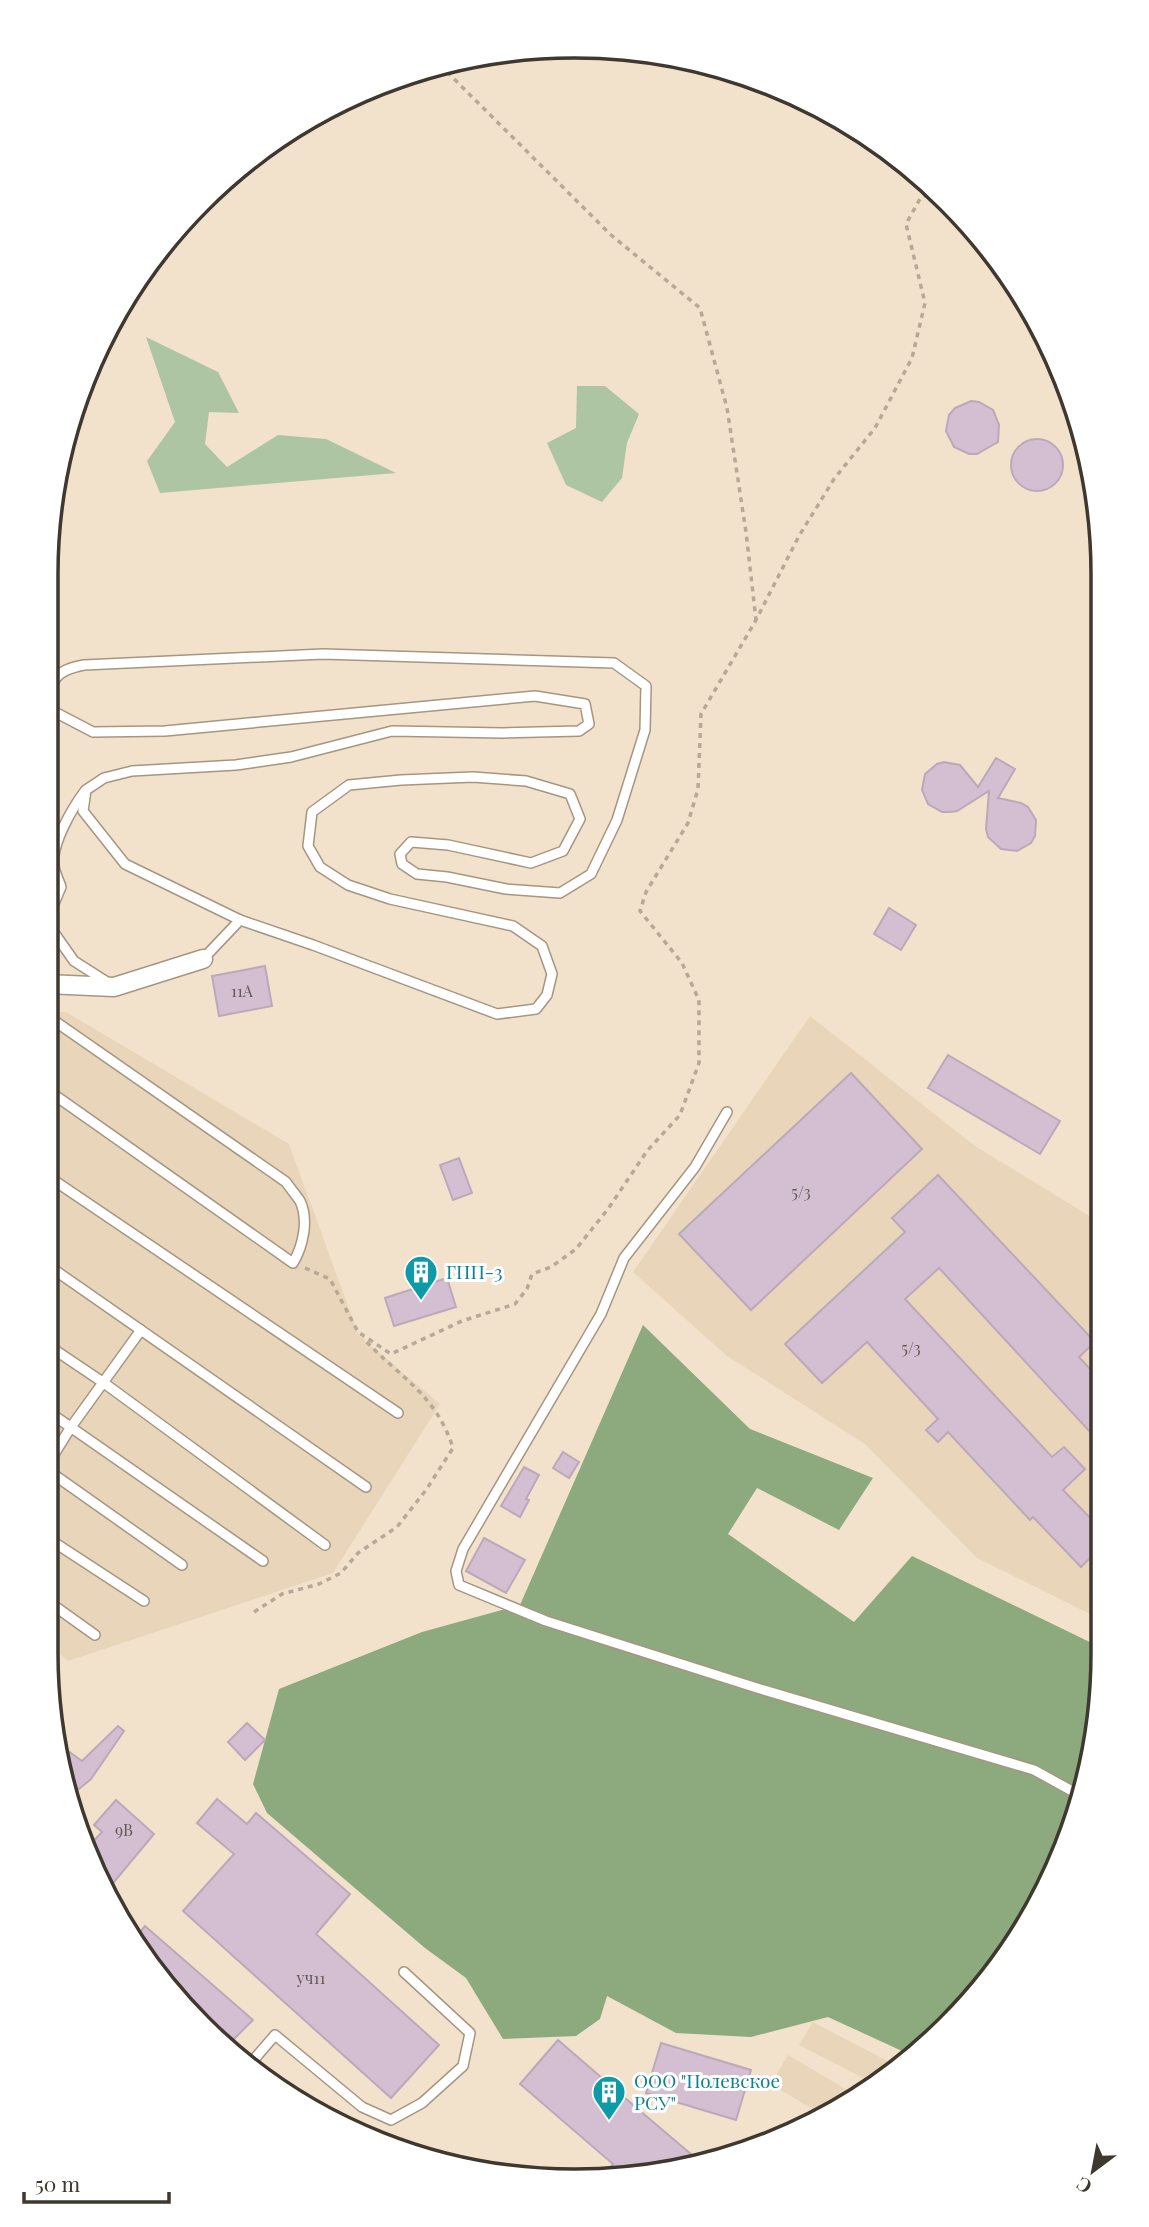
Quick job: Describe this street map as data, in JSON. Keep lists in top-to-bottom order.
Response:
{
  "places": {
    "building": ["ГПП-3", "ООО \"Полевское РСУ\""]
  },
  "house_numbers": [
    "11А",
    "5/3",
    "5/3",
    "9В",
    "уч11"
  ],
  "scale_bar": "50 m",
  "north": "bottom left"
}
